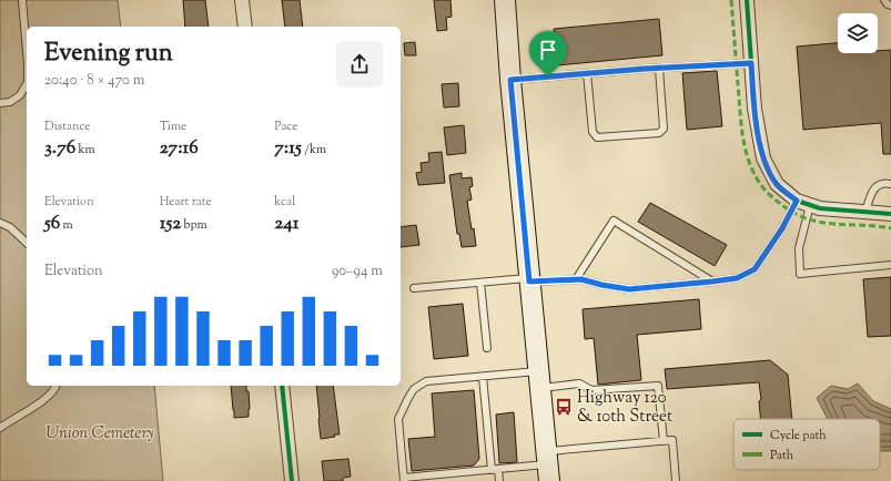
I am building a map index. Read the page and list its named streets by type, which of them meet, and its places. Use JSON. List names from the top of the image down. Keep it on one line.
{"parks":["Union Cemetery"],"places":{"bus stop":["Highway 120 & 10th Street"]},"legend":["Cycle path","Path"],"page":{"heading":["Evening run","20:40 · 8 × 470 m"],"stats":[["Distance","3.76 km"],["Time","27:16"],["Pace","7:15 /km"],["Elevation","56 m"],["Heart rate","152 bpm"],["kcal","241"]],"chart":["Elevation","90–94 m"]}}
